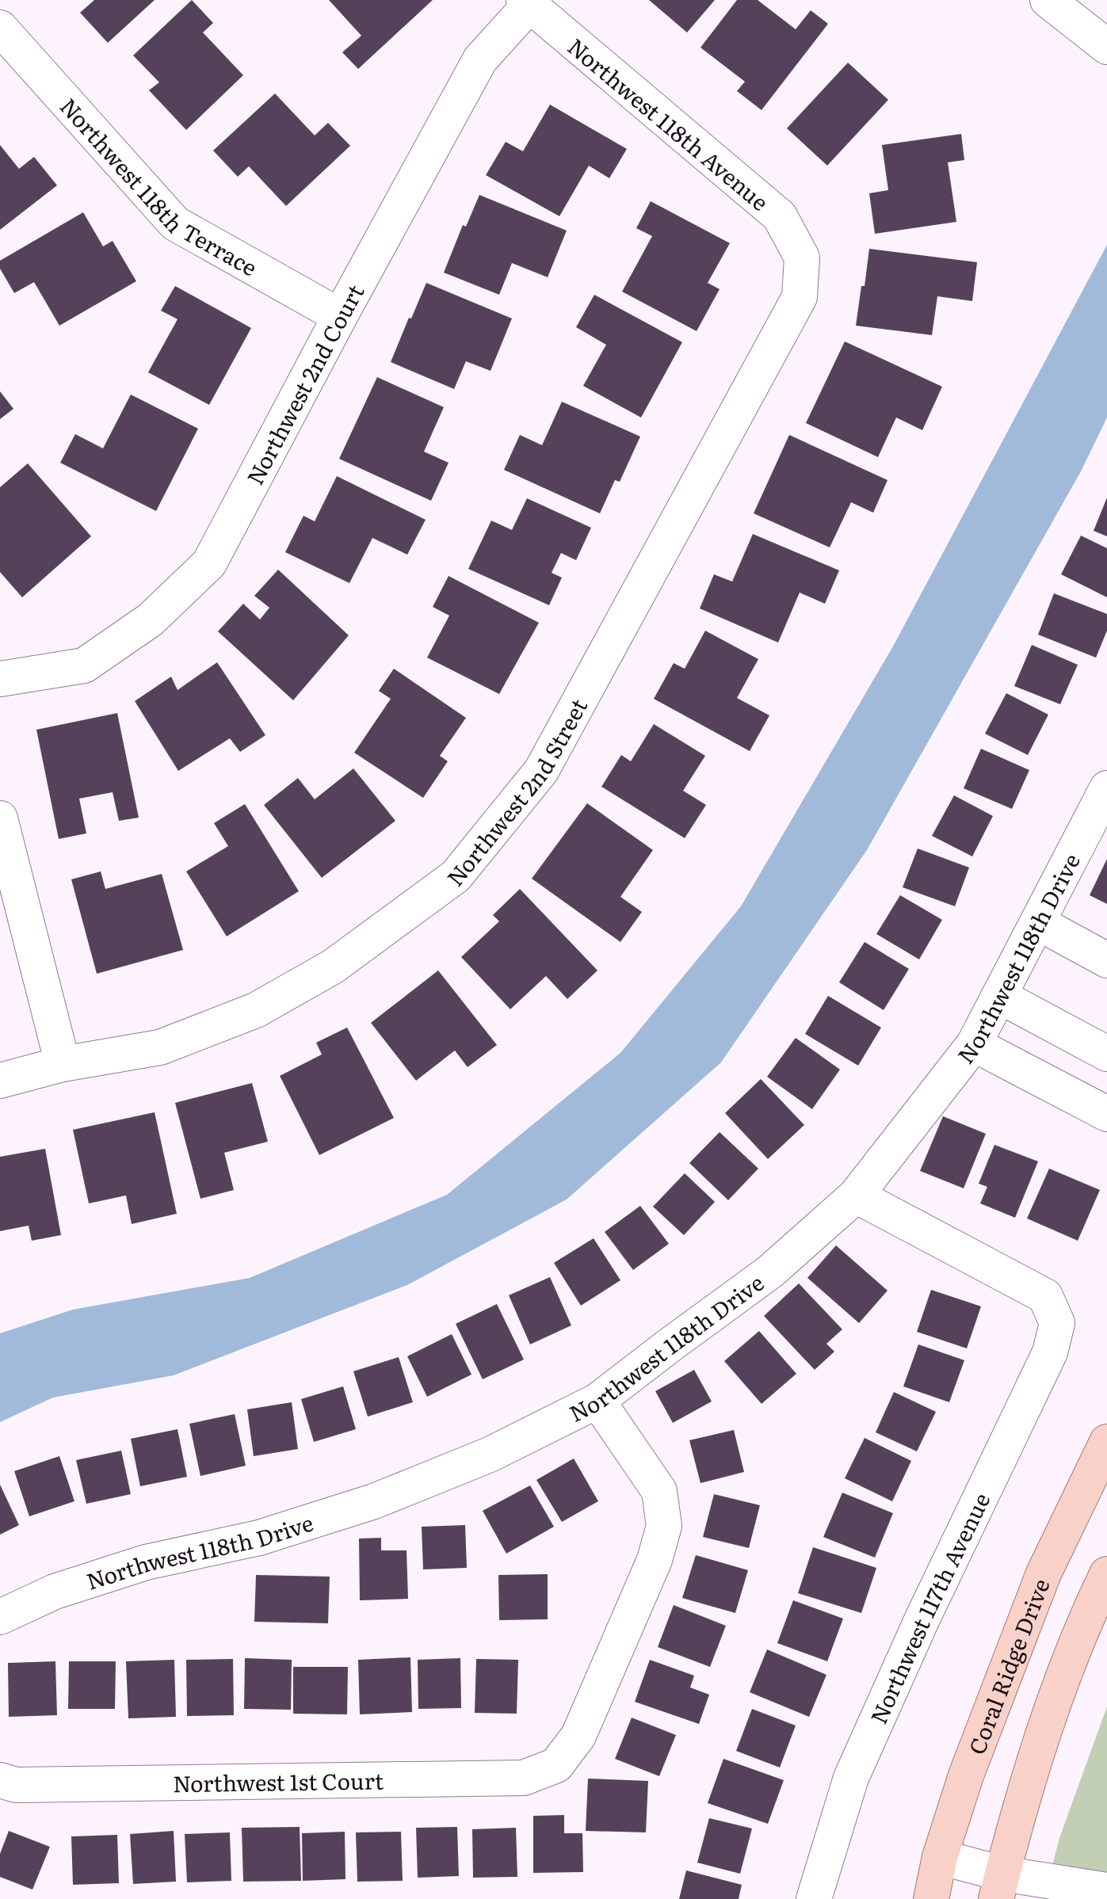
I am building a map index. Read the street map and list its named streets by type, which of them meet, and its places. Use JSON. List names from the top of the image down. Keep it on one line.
{"streets":{"main road":["Coral Ridge Drive"],"street":["Northwest 118th Avenue","Northwest 118th Terrace","Northwest 2nd Court","Northwest 2nd Street","Northwest 118th Drive","Northwest 117th Avenue","Northwest 1st Court"]},"crossings":[["Northwest 118th Avenue","Northwest 2nd Court"],["Northwest 118th Avenue","Northwest 2nd Street"],["Northwest 118th Terrace","Northwest 2nd Court"],["Northwest 118th Drive","Northwest 117th Avenue"],["Northwest 118th Drive","Northwest 1st Court"]]}
